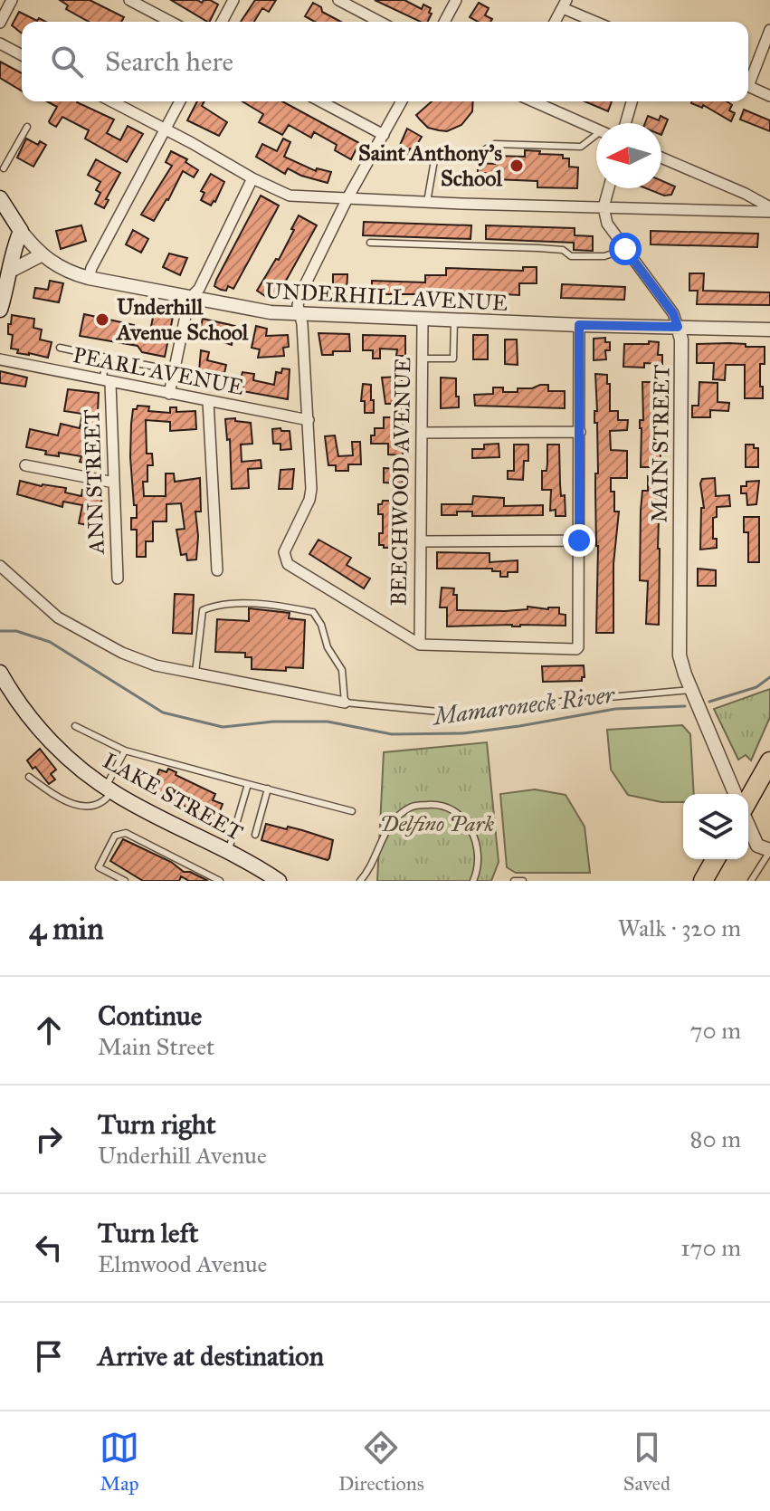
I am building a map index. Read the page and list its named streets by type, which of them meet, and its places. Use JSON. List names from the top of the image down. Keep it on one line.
{"streets":{"main road":["LAKE STREET"],"street":["UNDERHILL AVENUE","PEARL AVENUE","MAIN STREET","ANN STREET","BEECHWOOD AVENUE"]},"crossings":[["UNDERHILL AVENUE","MAIN STREET"],["UNDERHILL AVENUE","BEECHWOOD AVENUE"],["PEARL AVENUE","ANN STREET"]],"water":["Mamaroneck River"],"parks":["Delfino Park"],"places":["Saint Anthony's School","Underhill Avenue School"],"north":"left","page":{"search":"Search here","heading":["4 min","Walk · 320 m"],"list":[["Continue","Main Street","70 m"],["Turn right","Underhill Avenue","80 m"],["Turn left","Elmwood Avenue","170 m"],"Arrive at destination"],"nav":["Map","Directions","Saved"]}}
